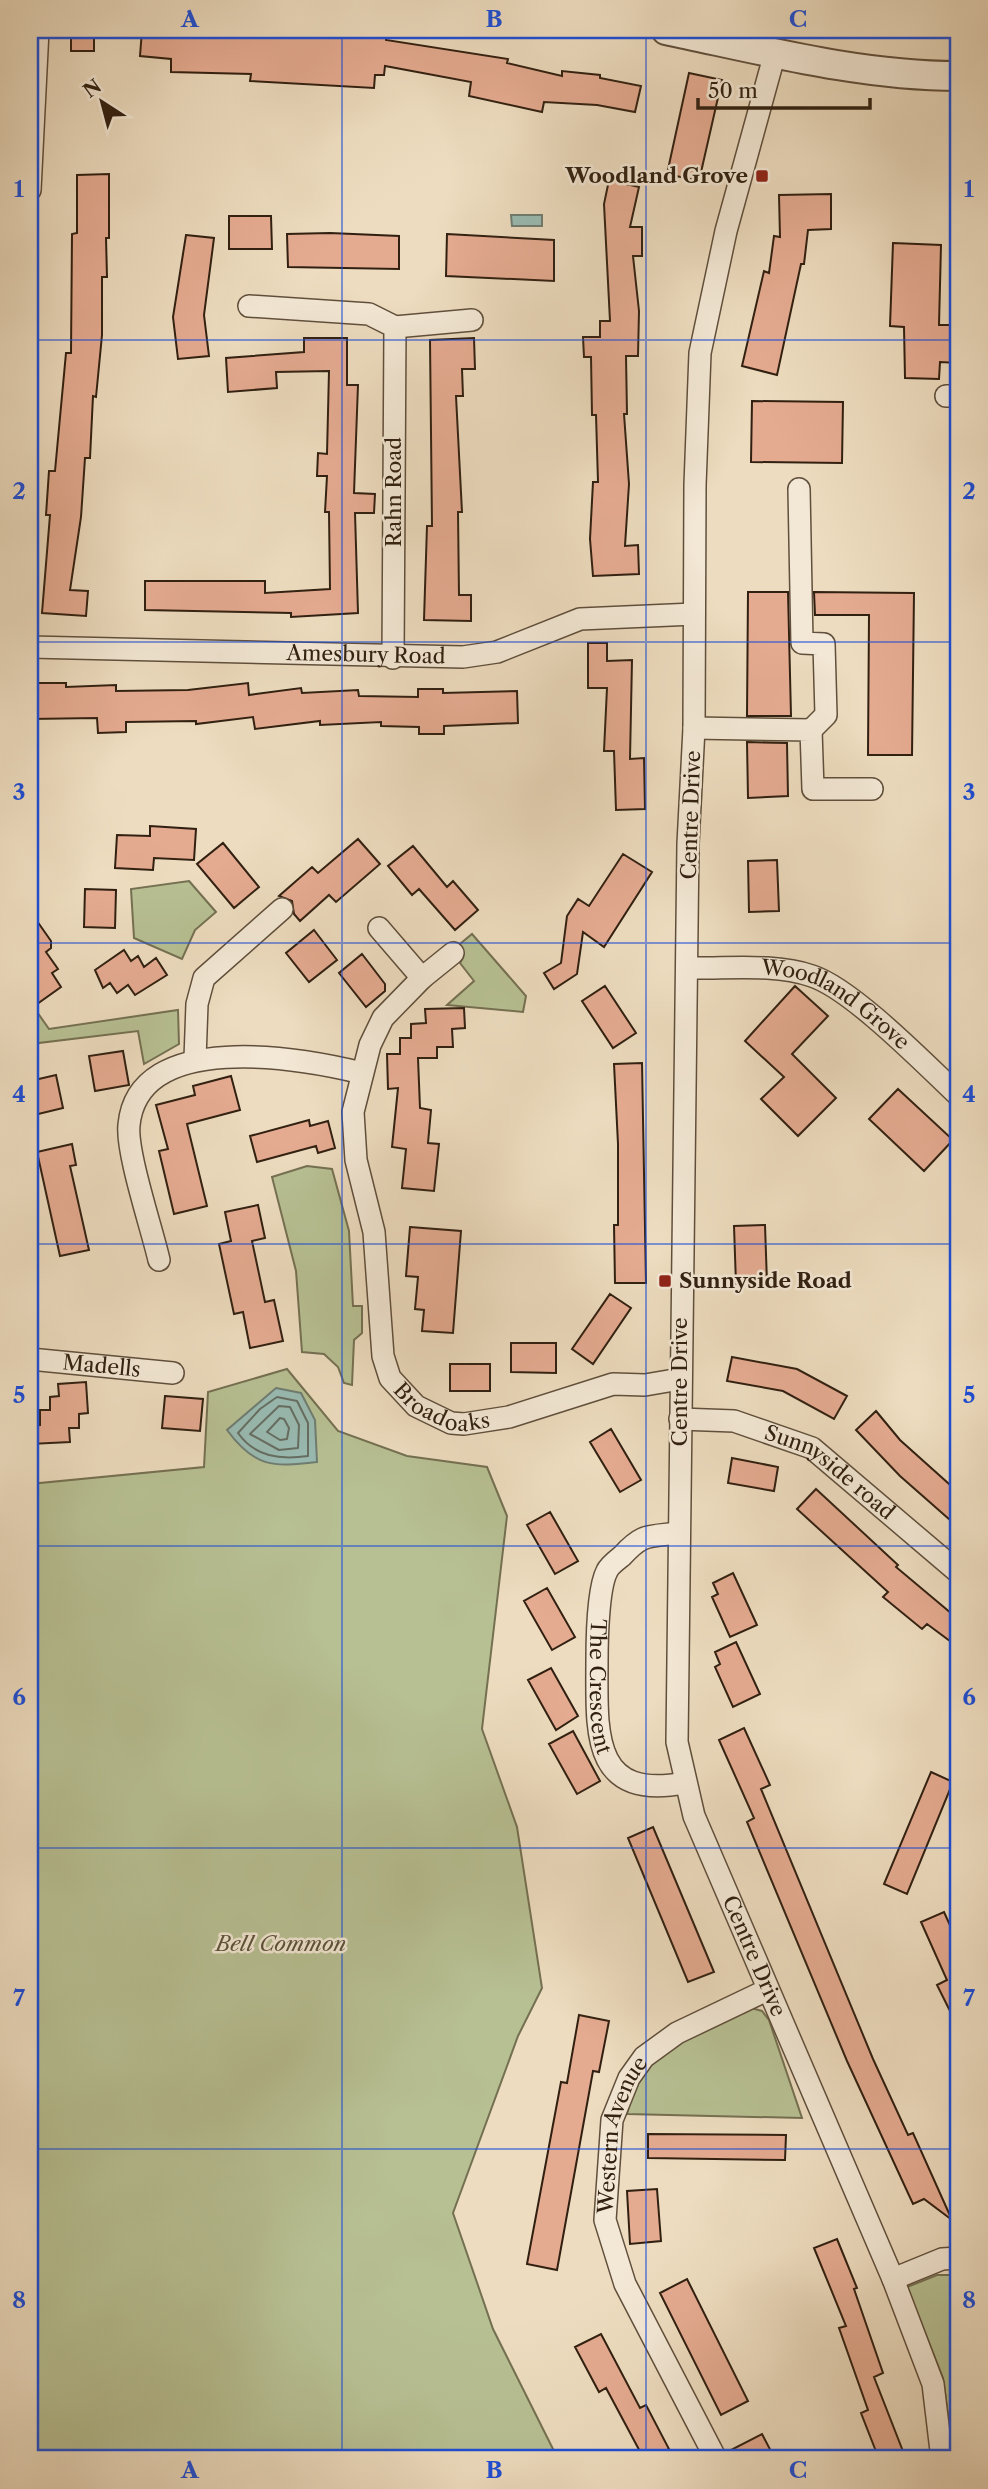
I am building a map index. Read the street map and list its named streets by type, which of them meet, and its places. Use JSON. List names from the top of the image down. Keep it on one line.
{"streets":{"street":["Rahn Road","Amesbury Road","Centre Drive","Woodland Grove","Madells","Broadoaks","Sunnyside road","The Crescent","Western Avenue"]},"crossings":[["Rahn Road","Amesbury Road"],["Amesbury Road","Centre Drive"],["Centre Drive","Woodland Grove"],["Centre Drive","Broadoaks"],["Centre Drive","Sunnyside road"],["Centre Drive","The Crescent"],["Centre Drive","Western Avenue"]],"parks":["Bell Common"],"places":{"transit":["Woodland Grove","Sunnyside Road"]},"scale_bar":"50 m","north":"top left","grid":{"columns":["A","B","C"],"rows":["1","2","3","4","5","6","7","8"]}}
